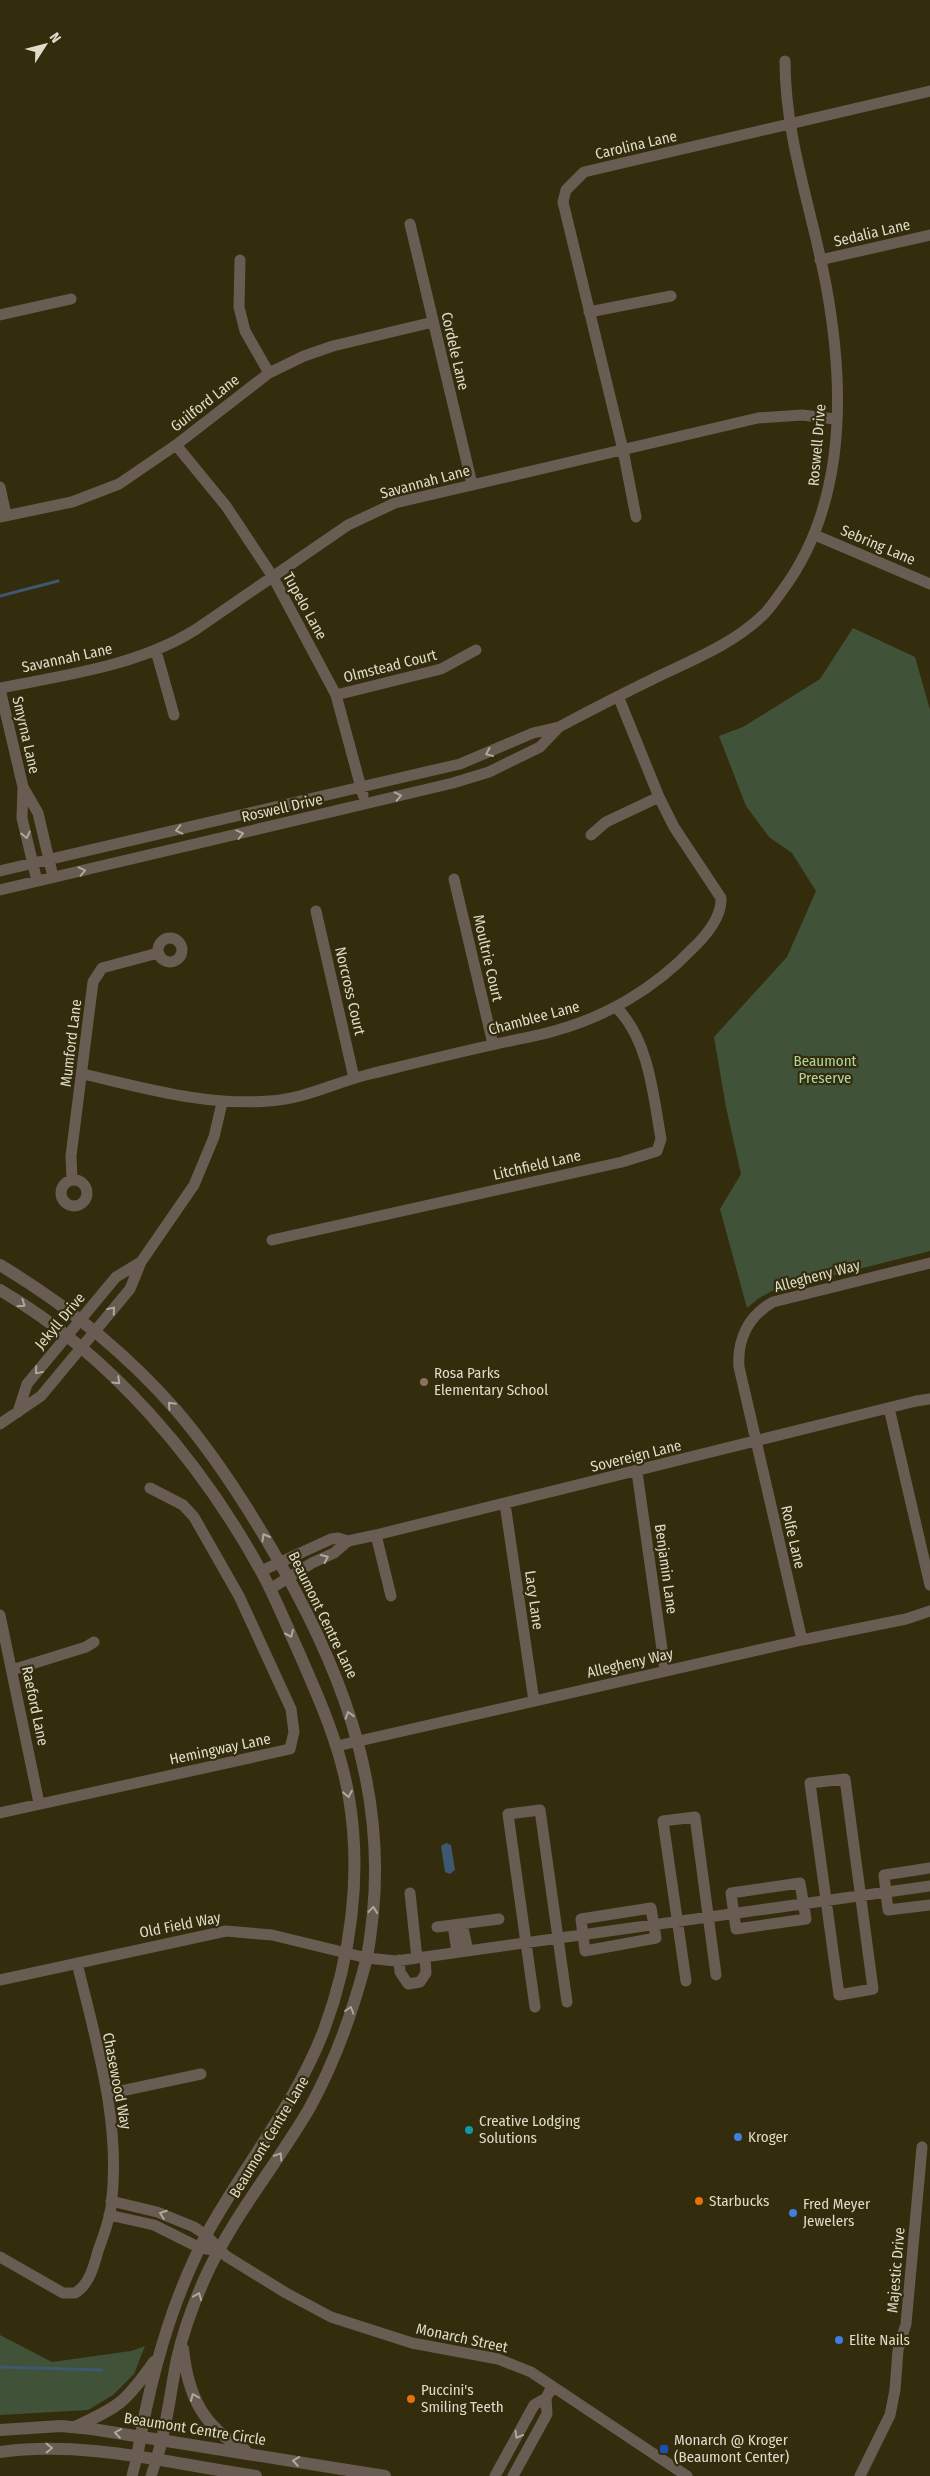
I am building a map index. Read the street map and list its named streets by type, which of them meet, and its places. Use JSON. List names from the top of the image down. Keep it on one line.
{"streets":{"street":["Carolina Lane","Sedalia Lane","Cordele Lane","Guilford Lane","Roswell Drive","Savannah Lane","Sebring Lane","Tupelo Lane","Olmstead Court","Smyrna Lane","Moultrie Court","Norcross Court","Chamblee Lane","Mumford Lane","Litchfield Lane","Allegheny Way","Jekyll Drive","Sovereign Lane","Rolfe Lane","Benjamin Lane","Lacy Lane","Beaumont Centre Lane","Raeford Lane","Hemingway Lane","Old Field Way","Chasewood Way","Majestic Drive","Monarch Street","Beaumont Centre Circle"]},"crossings":[["Carolina Lane","Roswell Drive"],["Carolina Lane","Savannah Lane"],["Sedalia Lane","Roswell Drive"],["Cordele Lane","Guilford Lane"],["Cordele Lane","Savannah Lane"],["Guilford Lane","Tupelo Lane"],["Roswell Drive","Savannah Lane"],["Roswell Drive","Sebring Lane"],["Roswell Drive","Tupelo Lane"],["Roswell Drive","Smyrna Lane"],["Roswell Drive","Chamblee Lane"],["Savannah Lane","Tupelo Lane"],["Savannah Lane","Smyrna Lane"],["Tupelo Lane","Olmstead Court"],["Moultrie Court","Chamblee Lane"],["Norcross Court","Chamblee Lane"],["Chamblee Lane","Mumford Lane"],["Chamblee Lane","Litchfield Lane"],["Chamblee Lane","Jekyll Drive"],["Allegheny Way","Sovereign Lane"],["Allegheny Way","Rolfe Lane"],["Allegheny Way","Benjamin Lane"],["Allegheny Way","Lacy Lane"],["Allegheny Way","Beaumont Centre Lane"],["Jekyll Drive","Beaumont Centre Lane"],["Sovereign Lane","Rolfe Lane"],["Sovereign Lane","Benjamin Lane"],["Sovereign Lane","Lacy Lane"],["Sovereign Lane","Beaumont Centre Lane"],["Beaumont Centre Lane","Old Field Way"],["Beaumont Centre Lane","Monarch Street"],["Beaumont Centre Lane","Beaumont Centre Circle"],["Raeford Lane","Hemingway Lane"],["Old Field Way","Chasewood Way"]],"parks":["Beaumont Preserve"],"places":{"other":["Rosa Parks Elementary School","Creative Lodging Solutions","Kroger","Starbucks","Fred Meyer Jewelers","Elite Nails","Puccini's Smiling Teeth"],"transit":["Monarch @ Kroger (Beaumont Center)"]},"north":"top right"}
